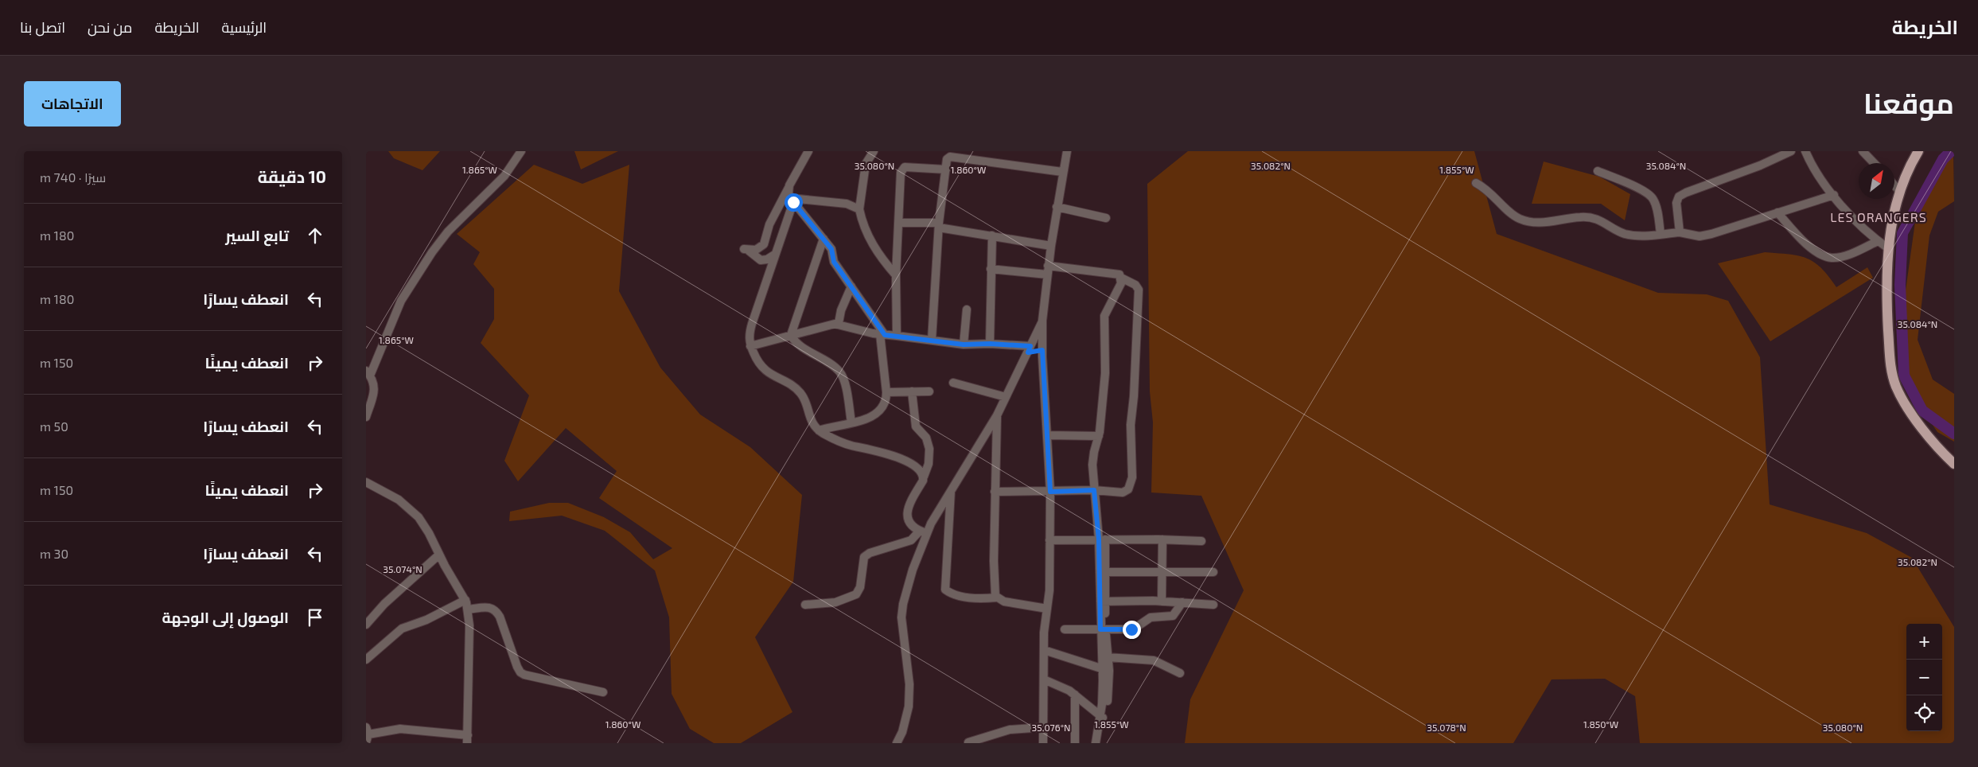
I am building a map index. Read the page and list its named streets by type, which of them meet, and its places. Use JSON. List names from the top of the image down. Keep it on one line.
{"districts":["LES ORANGERS"],"north":"top right","page":{"header":"الخريطة","nav":["الرئيسية","الخريطة","من نحن","اتصل بنا"],"title":"موقعنا","buttons":"الاتجاهات","heading":["10 دقيقة","سيرًا · 740 m"],"list":[["تابع السير","180 m"],["انعطف يسارًا","180 m"],["انعطف يمينًا","150 m"],["انعطف يسارًا","50 m"],["انعطف يمينًا","150 m"],["انعطف يسارًا","30 m"],"الوصول إلى الوجهة"],"map_buttons":["+","−"]},"coordinates":["35.080°N","35.082°N","35.084°N","1.865°W","1.860°W","1.855°W","35.074°N","1.850°W","35.076°N","35.078°N"]}
